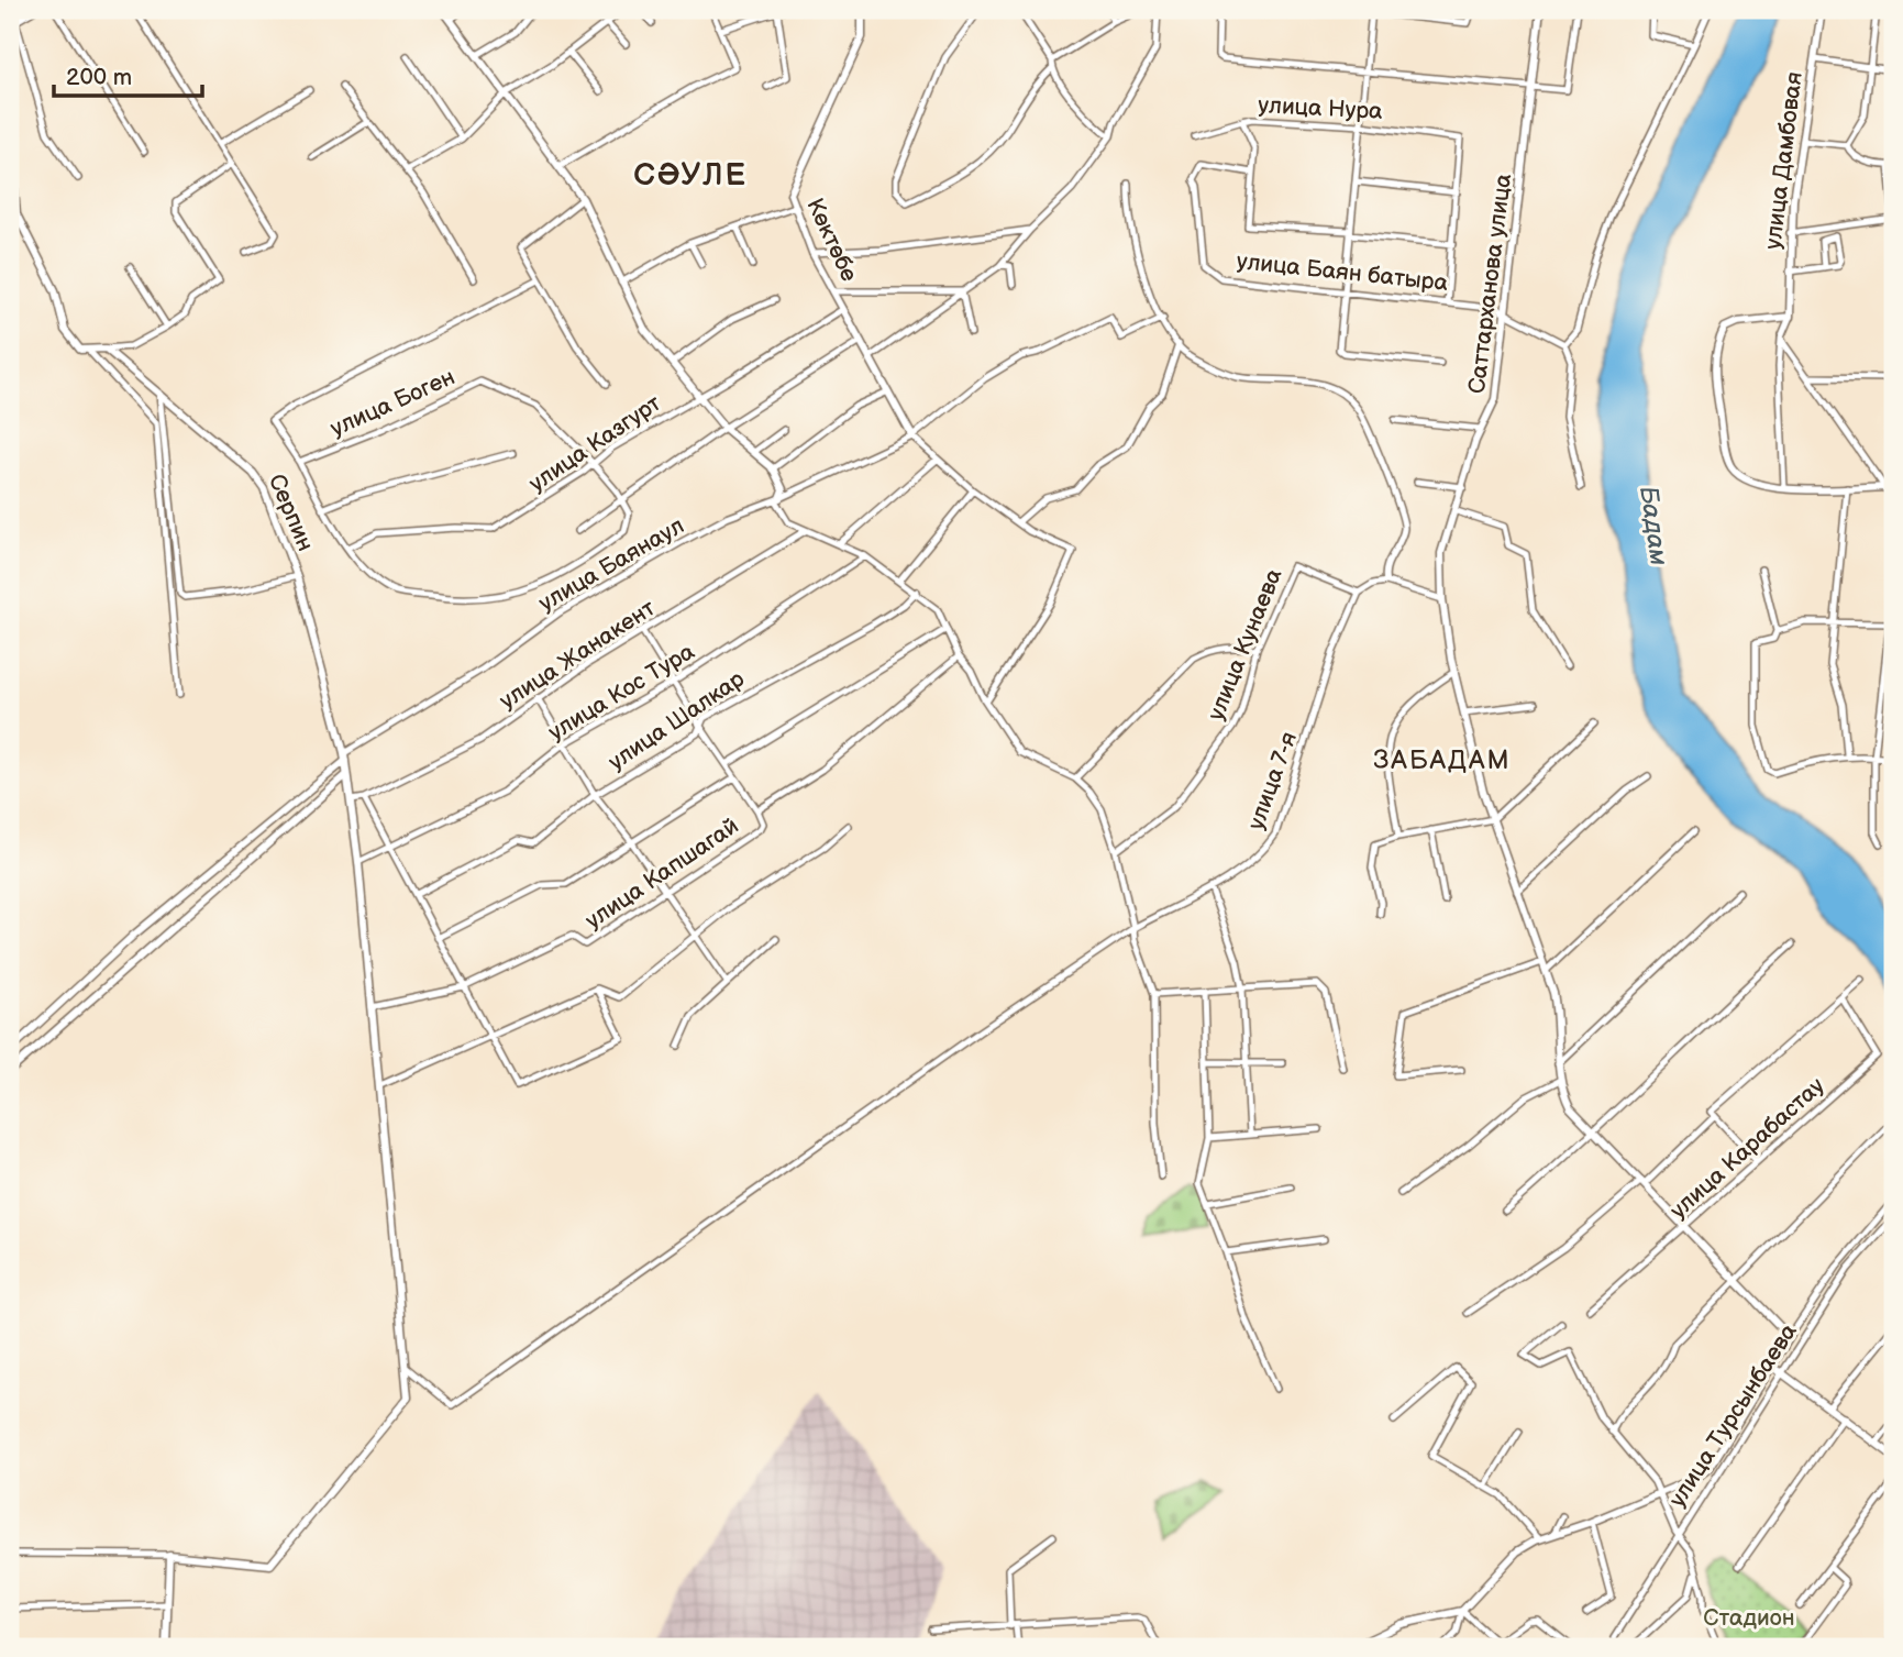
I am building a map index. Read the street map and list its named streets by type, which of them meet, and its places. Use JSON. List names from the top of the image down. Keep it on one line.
{"streets":{"street":["улица Нура","улица Дамбовая","Көктөбе","улица Баян батыра","Саттарханова улица","улица Боген","улица Казгурт","Серпин","улица Баянаул","улица Кунаева","улица Жанакент","улица Кос Тура","улица Шалкар","улица 7-я","улица Капшагай","улица Карабастау","улица Турсынбаева"]},"crossings":[["улица Нура","улица Баян батыра"],["Көктөбе","улица Казгурт"],["Көктөбе","улица Баянаул"],["улица Баян батыра","Саттарханова улица"],["Саттарханова улица","улица Карабастау"],["Саттарханова улица","улица Турсынбаева"],["улица Боген","улица Казгурт"],["Серпин","улица Баянаул"],["Серпин","улица Жанакент"],["Серпин","улица Кос Тура"],["Серпин","улица 7-я"],["Серпин","улица Капшагай"],["улица Кунаева","улица 7-я"]],"districts":["СӘУЛЕ","ЗАБАДАМ"],"water":["Бадам"],"parks":["Стадион"],"scale_bar":"200 m"}
